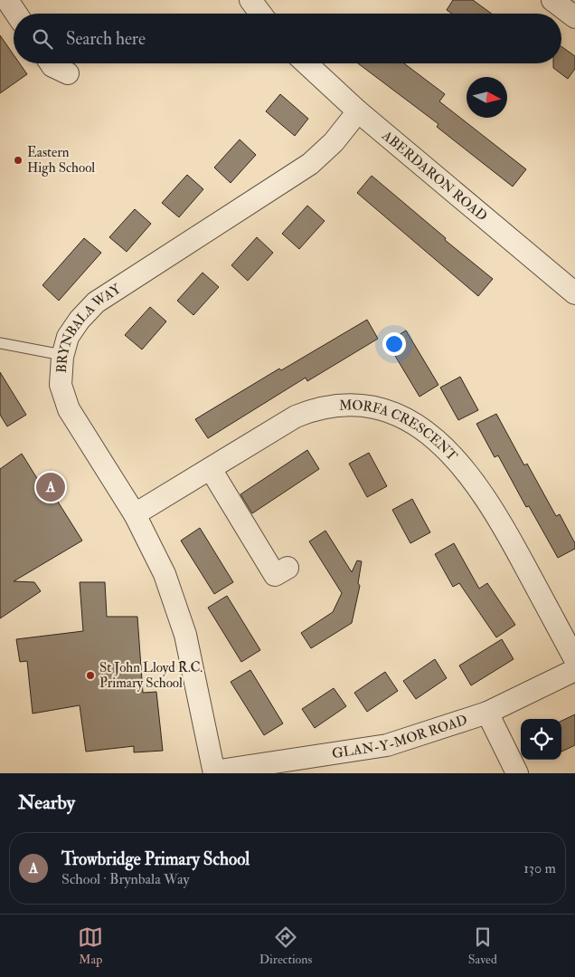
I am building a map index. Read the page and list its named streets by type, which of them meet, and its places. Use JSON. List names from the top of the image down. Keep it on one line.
{"streets":{"street":["ABERDARON ROAD","BRYNBALA WAY","MORFA CRESCENT","GLAN-Y-MOR ROAD"]},"crossings":[["ABERDARON ROAD","BRYNBALA WAY"],["BRYNBALA WAY","MORFA CRESCENT"],["BRYNBALA WAY","GLAN-Y-MOR ROAD"]],"places":["Eastern High School","St John Lloyd R.C. Primary School"],"north":"right","page":{"search":"Search here","pins":"A","heading":"Nearby","list":[{"mark":"A","name":"Trowbridge Primary School","note":"School · Brynbala Way","value":"130 m"}],"nav":["Map","Directions","Saved"]}}
